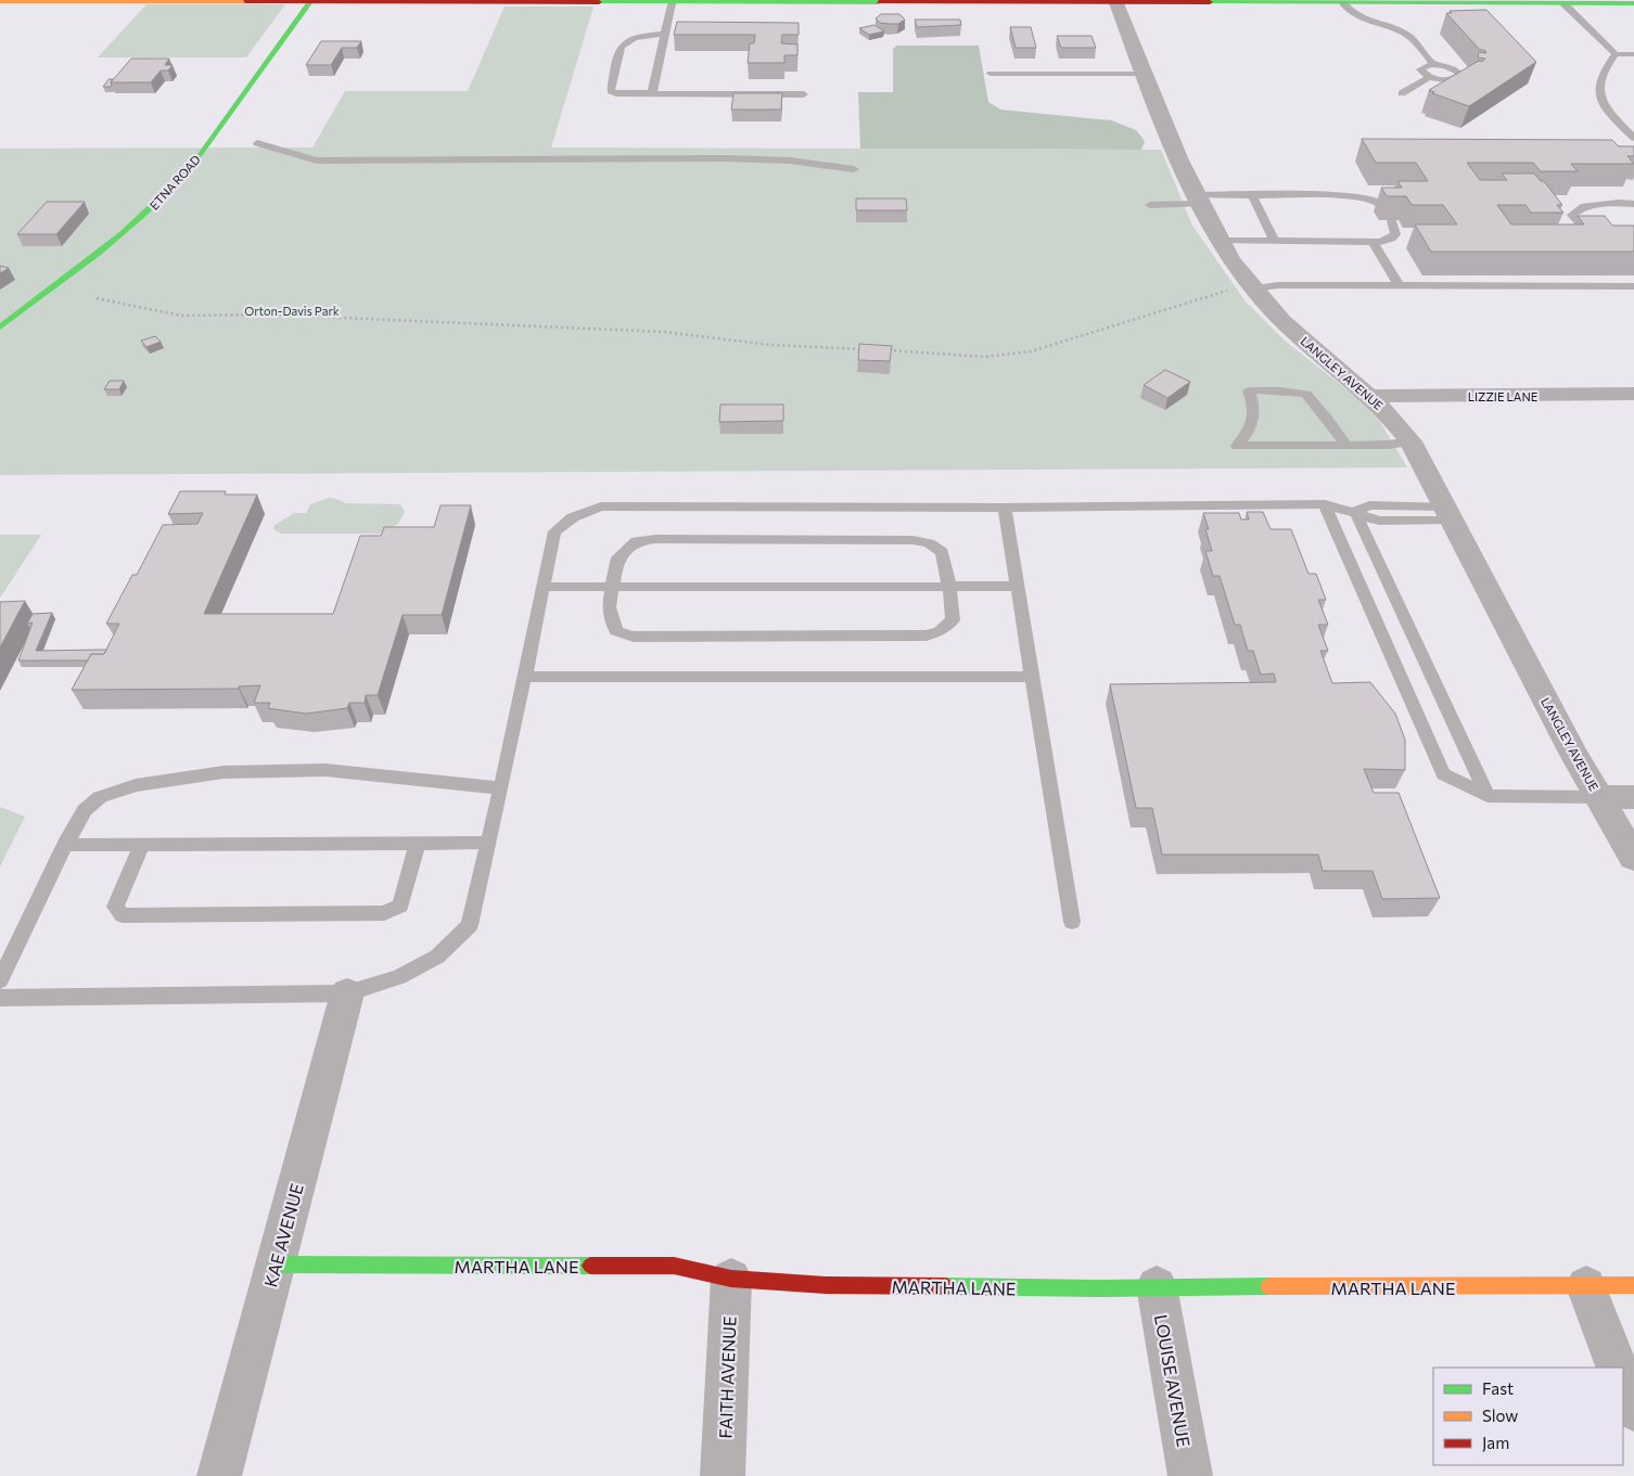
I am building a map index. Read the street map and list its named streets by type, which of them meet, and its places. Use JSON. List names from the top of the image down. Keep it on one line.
{"streets":{"street":["ETNA ROAD","LANGLEY AVENUE","LIZZIE LANE","KAE AVENUE","MARTHA LANE","FAITH AVENUE","LOUISE AVENUE"]},"crossings":[["LANGLEY AVENUE","LIZZIE LANE"],["KAE AVENUE","MARTHA LANE"],["MARTHA LANE","FAITH AVENUE"],["MARTHA LANE","LOUISE AVENUE"]],"parks":["Orton-Davis Park"],"legend":["Fast","Slow","Jam"]}
